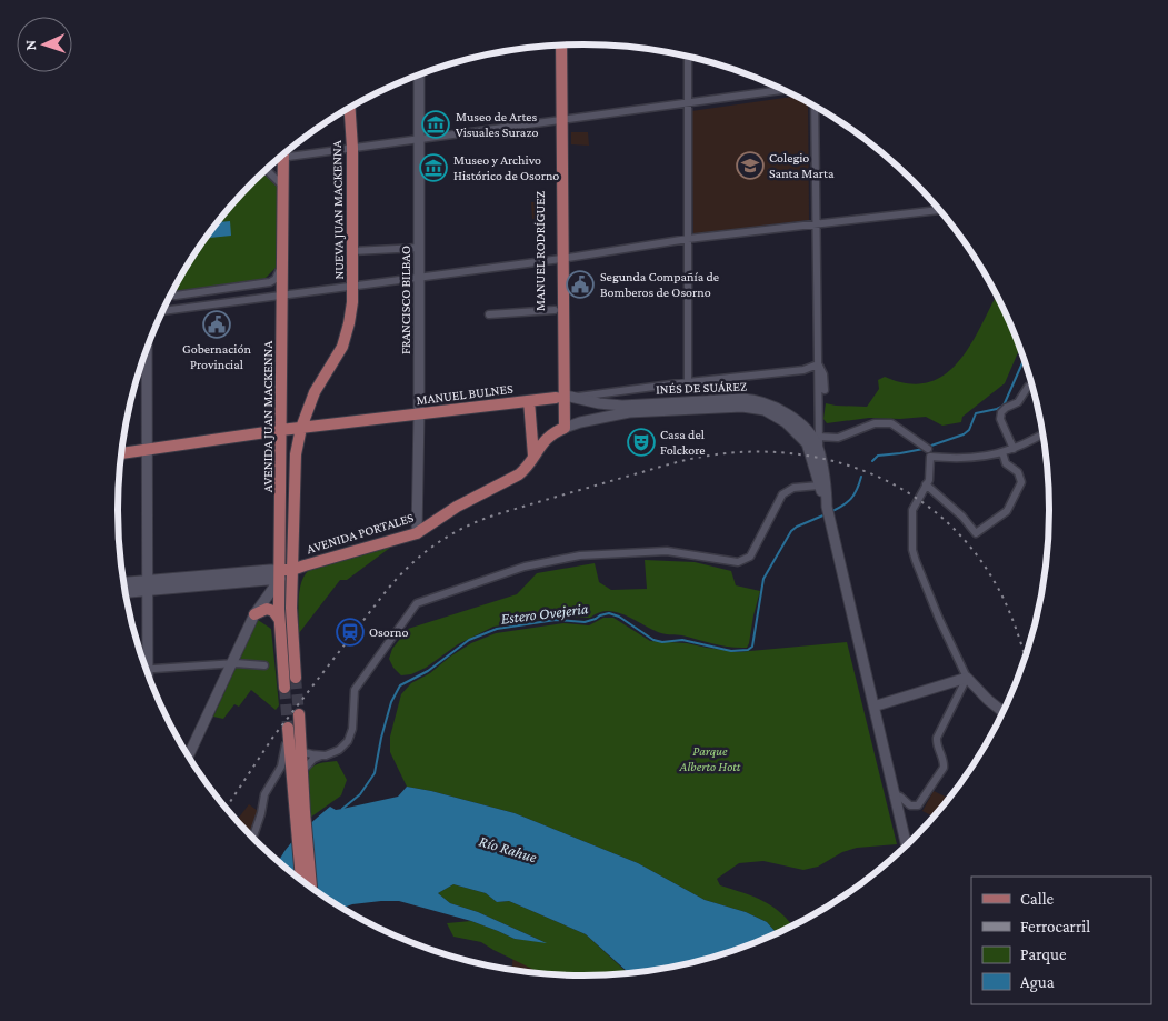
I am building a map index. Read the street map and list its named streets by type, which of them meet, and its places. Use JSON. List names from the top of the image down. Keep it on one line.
{"streets":{"main road":["NUEVA JUAN MACKENNA","MANUEL RODRÍGUEZ","FRANCISCO BILBAO","INÉS DE SUÁREZ","MANUEL BULNES","AVENIDA JUAN MACKENNA","AVENIDA PORTALES"]},"crossings":[["NUEVA JUAN MACKENNA","AVENIDA JUAN MACKENNA"],["MANUEL RODRÍGUEZ","INÉS DE SUÁREZ"],["MANUEL RODRÍGUEZ","MANUEL BULNES"],["MANUEL RODRÍGUEZ","AVENIDA PORTALES"],["FRANCISCO BILBAO","MANUEL BULNES"],["FRANCISCO BILBAO","AVENIDA PORTALES"],["INÉS DE SUÁREZ","MANUEL BULNES"],["INÉS DE SUÁREZ","AVENIDA PORTALES"],["MANUEL BULNES","AVENIDA JUAN MACKENNA"],["AVENIDA JUAN MACKENNA","AVENIDA PORTALES"]],"water":["Estero Ovejeria","Río Rahue"],"parks":["Parque Alberto Hott"],"places":{"museum":["Museo de Artes Visuales Surazo","Museo y Archivo Histórico de Osorno"],"school or university":["Colegio Santa Marta"],"public building":["Segunda Compañía de Bomberos de Osorno","Gobernación Provincial"],"theatre":["Casa del Folckore"],"station":["Osorno"]},"legend":["Calle","Ferrocarril","Parque","Agua"],"north":"left"}
